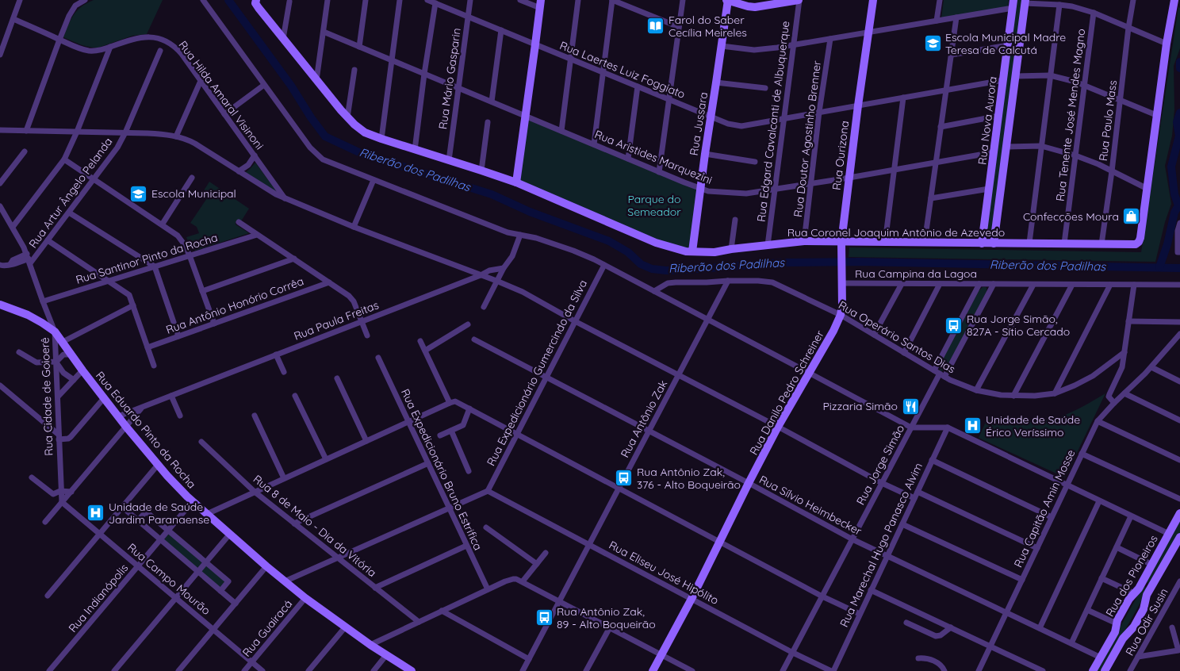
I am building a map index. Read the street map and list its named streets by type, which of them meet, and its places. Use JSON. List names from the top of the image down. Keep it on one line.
{"streets":{"main road":["Rua Nova Aurora","Rua Jussara","Rua Ourizona","Rua Coronel Joaquim Antônio de Azevedo","Rua Danilo Pedro Schreiner","Rua Eduardo Pinto da Rocha","Rua dos Pioneiros"],"street":["Rua Laertes Luiz Foggiato","Rua Mário Gasparin","Rua Hilda Amaral Visinoni","Rua Tenente José Mendes Magno","Rua Paulo Mass","Rua Edgard Cavalcanti de Albuquerque","Rua Doutor Agostinho Brenner","Rua Aristides Marquezini","Rua Artur Ângelo Pelanda","Rua Santinor Pinto da Rocha","Rua Campina da Lagoa","Rua Antônio Honório Corrêa","Rua Paula Freitas","Rua Operário Santos Dias","Rua Expedicionário Gumercindo da Silva","Rua Cidade de Goioerê","Rua Antônio Zak","Rua Jorge Simão","Rua Expedicionário Bruno Estrifica","Rua Sílvio Heimbecker","Rua Capitão Amin Mosse","Rua 8 de Maio - Dia da Vitória","Rua Marechal Hugo Panasco Alvim","Rua Eliseu José Hipólito","Rua Campo Mourão","Rua Indianópolis","Rua Odir Susin","Rua Guairacá"]},"crossings":[["Rua Laertes Luiz Foggiato","Rua Mário Gasparin"],["Rua Laertes Luiz Foggiato","Rua Nova Aurora"],["Rua Laertes Luiz Foggiato","Rua Edgard Cavalcanti de Albuquerque"],["Rua Laertes Luiz Foggiato","Rua Jussara"],["Rua Laertes Luiz Foggiato","Rua Doutor Agostinho Brenner"],["Rua Laertes Luiz Foggiato","Rua Ourizona"],["Rua Mário Gasparin","Rua Aristides Marquezini"],["Rua Mário Gasparin","Rua Coronel Joaquim Antônio de Azevedo"],["Rua Tenente José Mendes Magno","Rua Coronel Joaquim Antônio de Azevedo"],["Rua Nova Aurora","Rua Aristides Marquezini"],["Rua Nova Aurora","Rua Coronel Joaquim Antônio de Azevedo"],["Rua Paulo Mass","Rua Coronel Joaquim Antônio de Azevedo"],["Rua Edgard Cavalcanti de Albuquerque","Rua Aristides Marquezini"],["Rua Edgard Cavalcanti de Albuquerque","Rua Coronel Joaquim Antônio de Azevedo"],["Rua Jussara","Rua Aristides Marquezini"],["Rua Jussara","Rua Coronel Joaquim Antônio de Azevedo"],["Rua Doutor Agostinho Brenner","Rua Aristides Marquezini"],["Rua Doutor Agostinho Brenner","Rua Coronel Joaquim Antônio de Azevedo"],["Rua Ourizona","Rua Aristides Marquezini"],["Rua Ourizona","Rua Coronel Joaquim Antônio de Azevedo"],["Rua Ourizona","Rua Campina da Lagoa"],["Rua Ourizona","Rua Operário Santos Dias"],["Rua Ourizona","Rua Danilo Pedro Schreiner"],["Rua Artur Ângelo Pelanda","Rua Cidade de Goioerê"],["Rua Santinor Pinto da Rocha","Rua Cidade de Goioerê"],["Rua Campina da Lagoa","Rua Jorge Simão"],["Rua Paula Freitas","Rua Cidade de Goioerê"],["Rua Paula Freitas","Rua Eduardo Pinto da Rocha"],["Rua Paula Freitas","Rua Campo Mourão"],["Rua Operário Santos Dias","Rua Danilo Pedro Schreiner"],["Rua Operário Santos Dias","Rua Antônio Zak"],["Rua Operário Santos Dias","Rua Jorge Simão"],["Rua Expedicionário Gumercindo da Silva","Rua Sílvio Heimbecker"],["Rua Expedicionário Gumercindo da Silva","Rua Eliseu José Hipólito"],["Rua Danilo Pedro Schreiner","Rua Sílvio Heimbecker"],["Rua Danilo Pedro Schreiner","Rua Eliseu José Hipólito"],["Rua Cidade de Goioerê","Rua Eduardo Pinto da Rocha"],["Rua Cidade de Goioerê","Rua Campo Mourão"],["Rua Antônio Zak","Rua Sílvio Heimbecker"],["Rua Antônio Zak","Rua Eliseu José Hipólito"],["Rua Eduardo Pinto da Rocha","Rua Indianópolis"],["Rua Eduardo Pinto da Rocha","Rua Guairacá"],["Rua Jorge Simão","Rua Sílvio Heimbecker"],["Rua Jorge Simão","Rua Eliseu José Hipólito"],["Rua Sílvio Heimbecker","Rua Capitão Amin Mosse"],["Rua Sílvio Heimbecker","Rua Marechal Hugo Panasco Alvim"],["Rua Sílvio Heimbecker","Rua dos Pioneiros"],["Rua Marechal Hugo Panasco Alvim","Rua Eliseu José Hipólito"],["Rua Campo Mourão","Rua Indianópolis"],["Rua Campo Mourão","Rua Guairacá"]],"water":["Riberão dos Padilhas"],"parks":["Parque do Semeador"],"places":{"library":["Farol do Saber Cecília Meireles"],"school or university":["Escola Municipal Madre Teresa de Calcutá","Escola Municipal"],"shop":["Confecções Moura"],"bus stop":["Rua Jorge Simão, 827A - Sítio Cercado","Rua Antônio Zak, 376 - Alto Boqueirão","Rua Antônio Zak, 89 - Alto Boqueirão"],"restaurant":["Pizzaria Simão"],"hospital":["Unidade de Saúde Érico Veríssimo","Unidade de Saúde Jardim Paranaense"]}}
